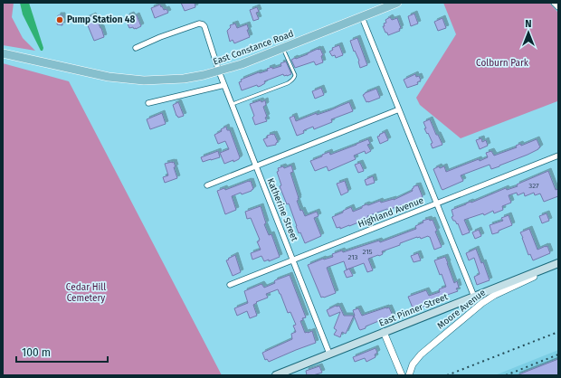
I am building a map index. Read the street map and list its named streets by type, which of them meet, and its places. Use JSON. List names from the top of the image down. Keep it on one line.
{"streets":{"main road":["East Constance Road","East Pinner Street"],"street":["Katherine Street","Highland Avenue","Moore Avenue"]},"crossings":[["East Constance Road","Katherine Street"],["Katherine Street","Highland Avenue"],["Katherine Street","East Pinner Street"],["Moore Avenue","East Pinner Street"]],"parks":["Colburn Park","Cedar Hill Cemetery"],"places":["Pump Station 48"],"house_numbers":["327","215","213"],"scale_bar":"100 m","north":"top"}
